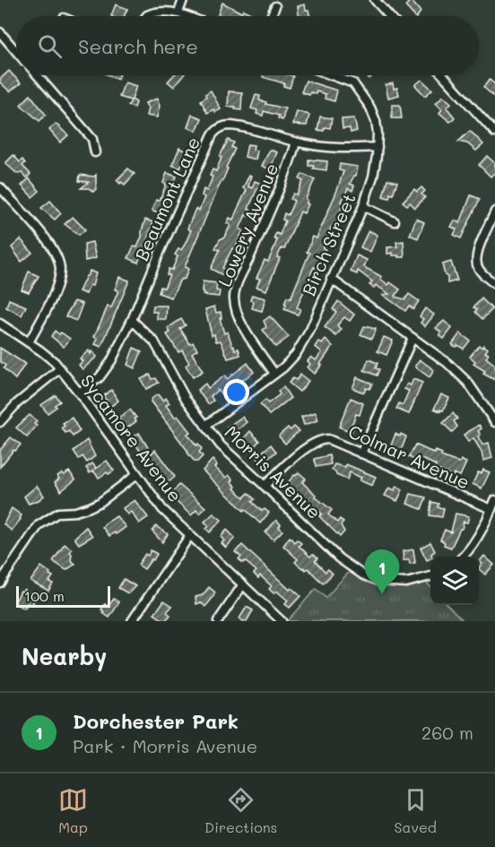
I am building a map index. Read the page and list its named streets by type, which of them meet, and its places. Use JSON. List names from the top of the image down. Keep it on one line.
{"streets":{"street":["Beaumont Lane","Lowery Avenue","Birch Street","Sycamore Avenue","Colmar Avenue","Morris Avenue"]},"crossings":[["Beaumont Lane","Lowery Avenue"],["Beaumont Lane","Birch Street"],["Beaumont Lane","Sycamore Avenue"],["Beaumont Lane","Morris Avenue"],["Lowery Avenue","Birch Street"],["Birch Street","Morris Avenue"],["Colmar Avenue","Morris Avenue"]],"scale_bar":"100 m","page":{"search":"Search here","pins":"1","scale":"100 m","heading":"Nearby","list":[{"mark":"1","name":"Dorchester Park","note":"Park · Morris Avenue","value":"260 m"}],"nav":["Map","Directions","Saved"]}}
